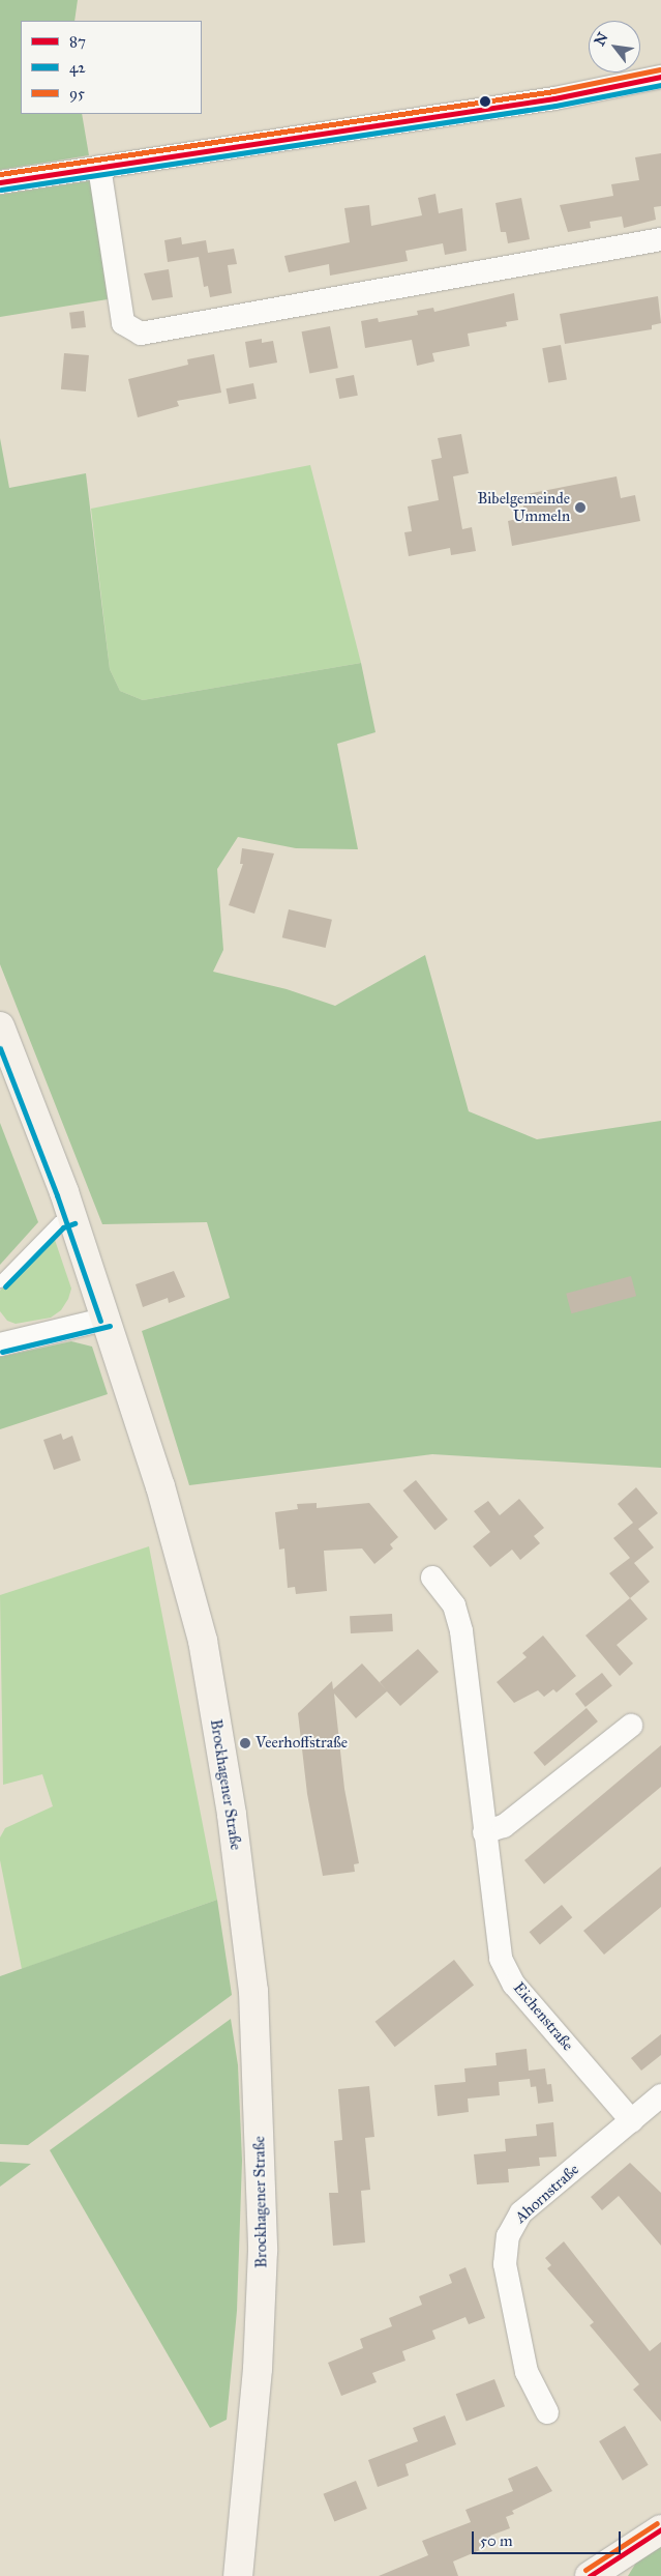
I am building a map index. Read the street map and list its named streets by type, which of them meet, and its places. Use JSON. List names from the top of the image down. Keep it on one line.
{"streets":{"main road":["Brockhagener Straße"],"street":["Eichenstraße","Ahornstraße"]},"crossings":[["Eichenstraße","Ahornstraße"]],"places":["Bibelgemeinde Ummeln","Veerhoffstraße"],"lines":["transit line 95","transit line 87","transit line 42"],"legend":["87","42","95"],"scale_bar":"50 m","north":"top left"}
